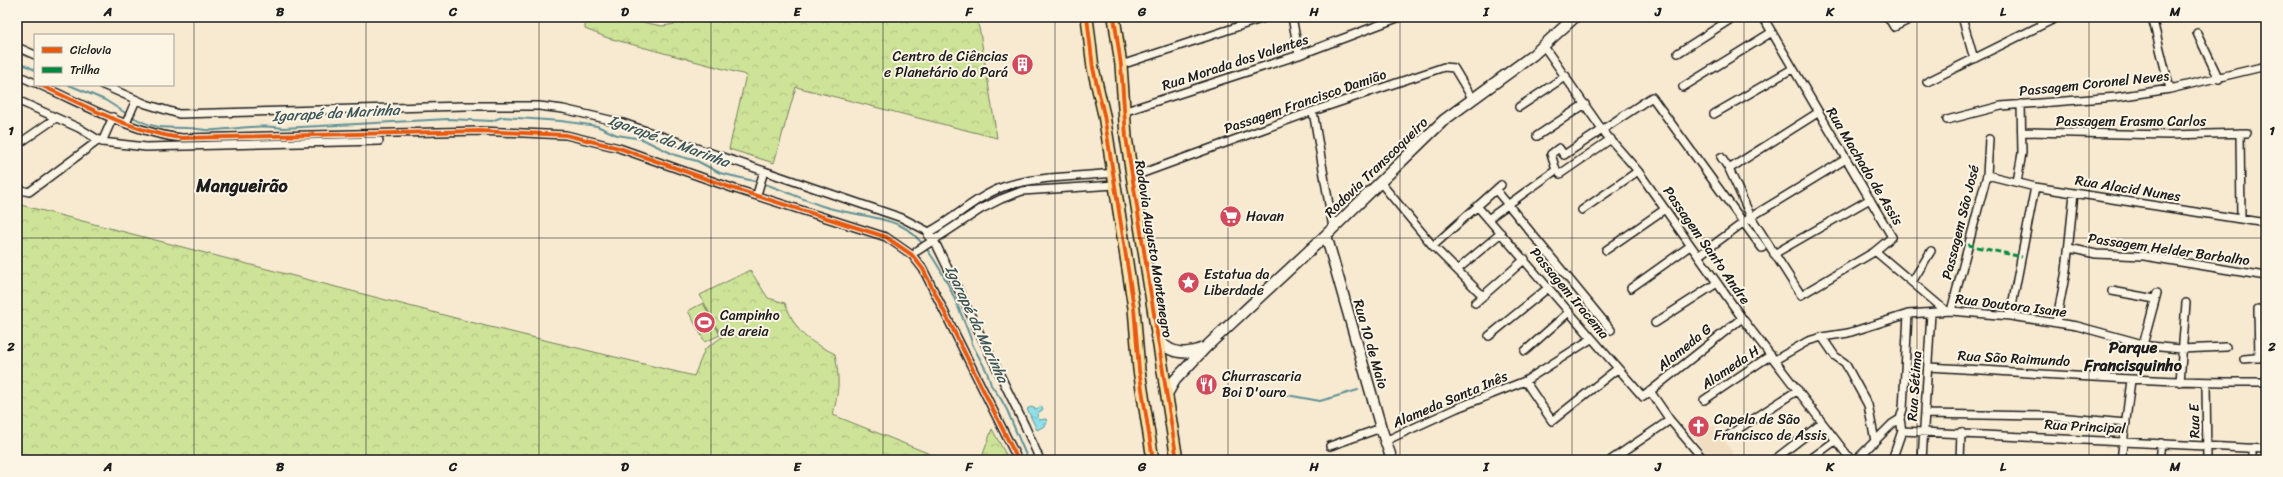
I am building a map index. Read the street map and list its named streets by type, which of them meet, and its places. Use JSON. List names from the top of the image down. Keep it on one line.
{"streets":{"main road":["Rodovia Transcoqueiro","Rodovia Augusto Montenegro","Rua 10 de Maio"],"street":["Rua Morada dos Valentes","Passagem Coronel Neves","Passagem Francisco Damião","Passagem Erasmo Carlos","Rua Machado de Assis","Rua Alacid Nunes","Passagem São José","Passagem Santo Andre","Passagem Helder Barbalho","Passagem Iracema","Rua Doutora Isane","Alameda G","Rua São Raimundo","Alameda H","Rua Sétima","Alameda Santa Inês","Rua E","Rua Principal"]},"crossings":[["Rua Morada dos Valentes","Rodovia Augusto Montenegro"],["Passagem Francisco Damião","Rodovia Transcoqueiro"],["Passagem Francisco Damião","Rodovia Augusto Montenegro"],["Passagem Erasmo Carlos","Rua Alacid Nunes"],["Rodovia Transcoqueiro","Passagem Santo Andre"],["Rodovia Transcoqueiro","Rodovia Augusto Montenegro"],["Rodovia Transcoqueiro","Rua 10 de Maio"],["Rua Alacid Nunes","Passagem São José"],["Passagem São José","Rua Doutora Isane"],["Passagem Santo Andre","Rua Doutora Isane"],["Passagem Santo Andre","Alameda G"],["Passagem Santo Andre","Alameda H"],["Passagem Iracema","Alameda G"],["Passagem Iracema","Alameda Santa Inês"],["Rua Doutora Isane","Alameda H"],["Rua Doutora Isane","Rua Sétima"],["Rua 10 de Maio","Alameda Santa Inês"],["Rua São Raimundo","Rua Sétima"],["Rua São Raimundo","Rua E"],["Rua Sétima","Rua Principal"],["Rua E","Rua Principal"]],"districts":["Mangueirão","Parque Francisquinho"],"water":["Igarapé da Marinha"],"places":{"building":["Centro de Ciências e Planetário do Pará"],"supermarket":["Havan"],"place":["Estatua da Liberdade"],"sports":["Campinho de areia"],"restaurant":["Churrascaria Boi D'ouro"],"church":["Capela de São Francisco de Assis"]},"legend":["Ciclovia","Trilha"],"grid":{"columns":["A","B","C","D","E","F","G","H","I","J","K","L","M"],"rows":["1","2"]}}
